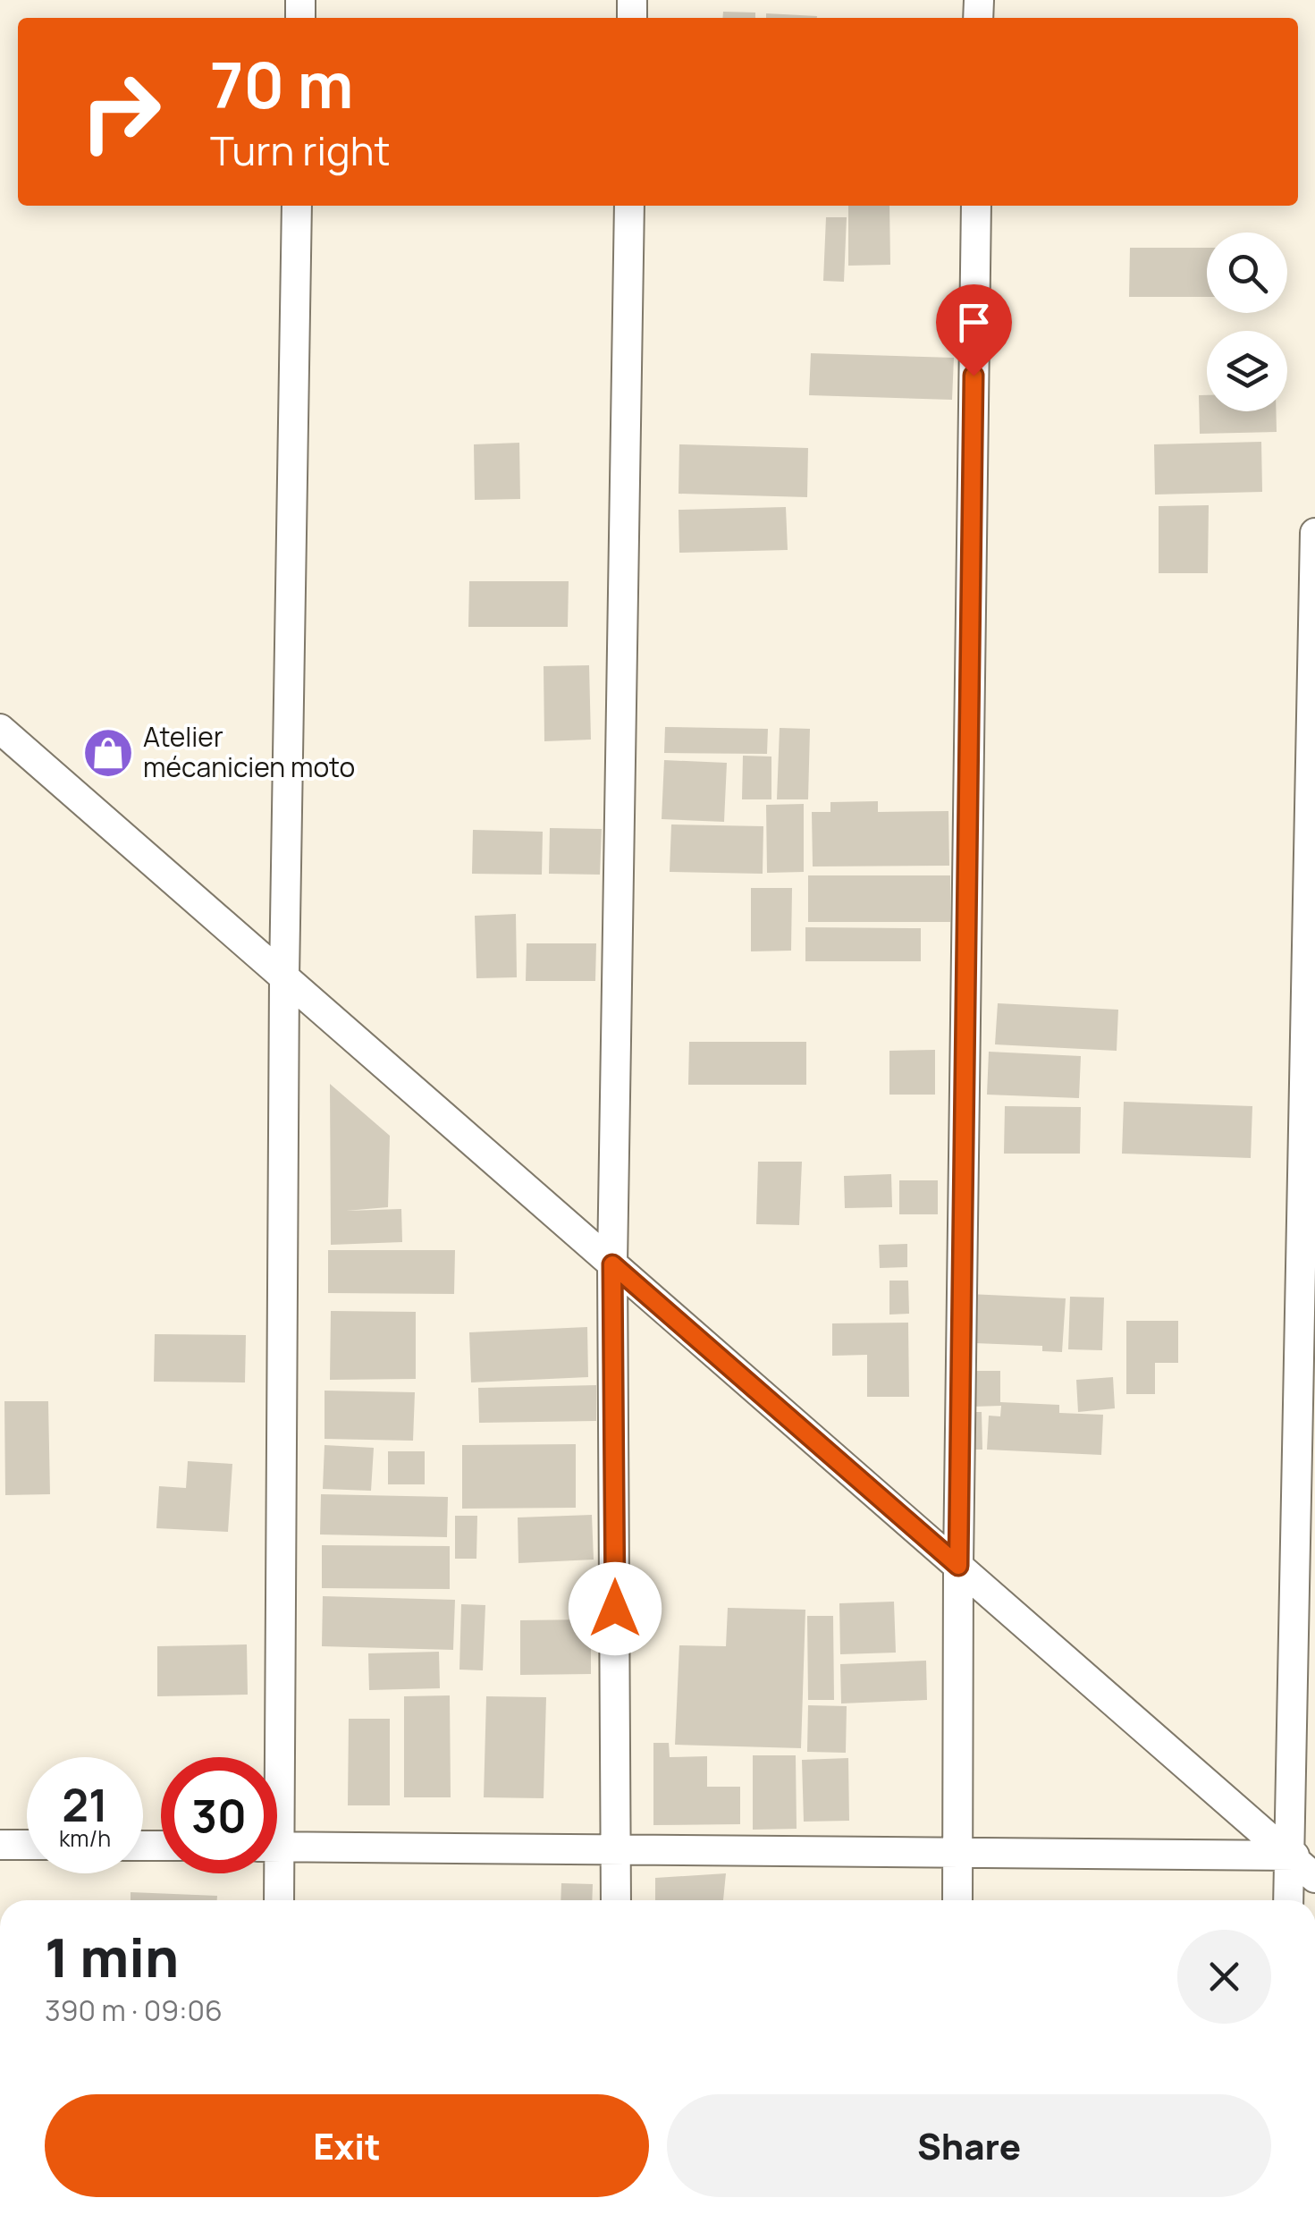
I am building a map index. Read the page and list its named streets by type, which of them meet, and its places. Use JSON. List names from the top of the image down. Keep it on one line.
{"places":{"shop":["Atelier mécanicien moto"]},"page":{"turn":["70 m","Turn right"],"speed":"21 km/h","limit":"30","heading":["1 min","390 m · 09:06"],"buttons":["Exit","Share"]}}
